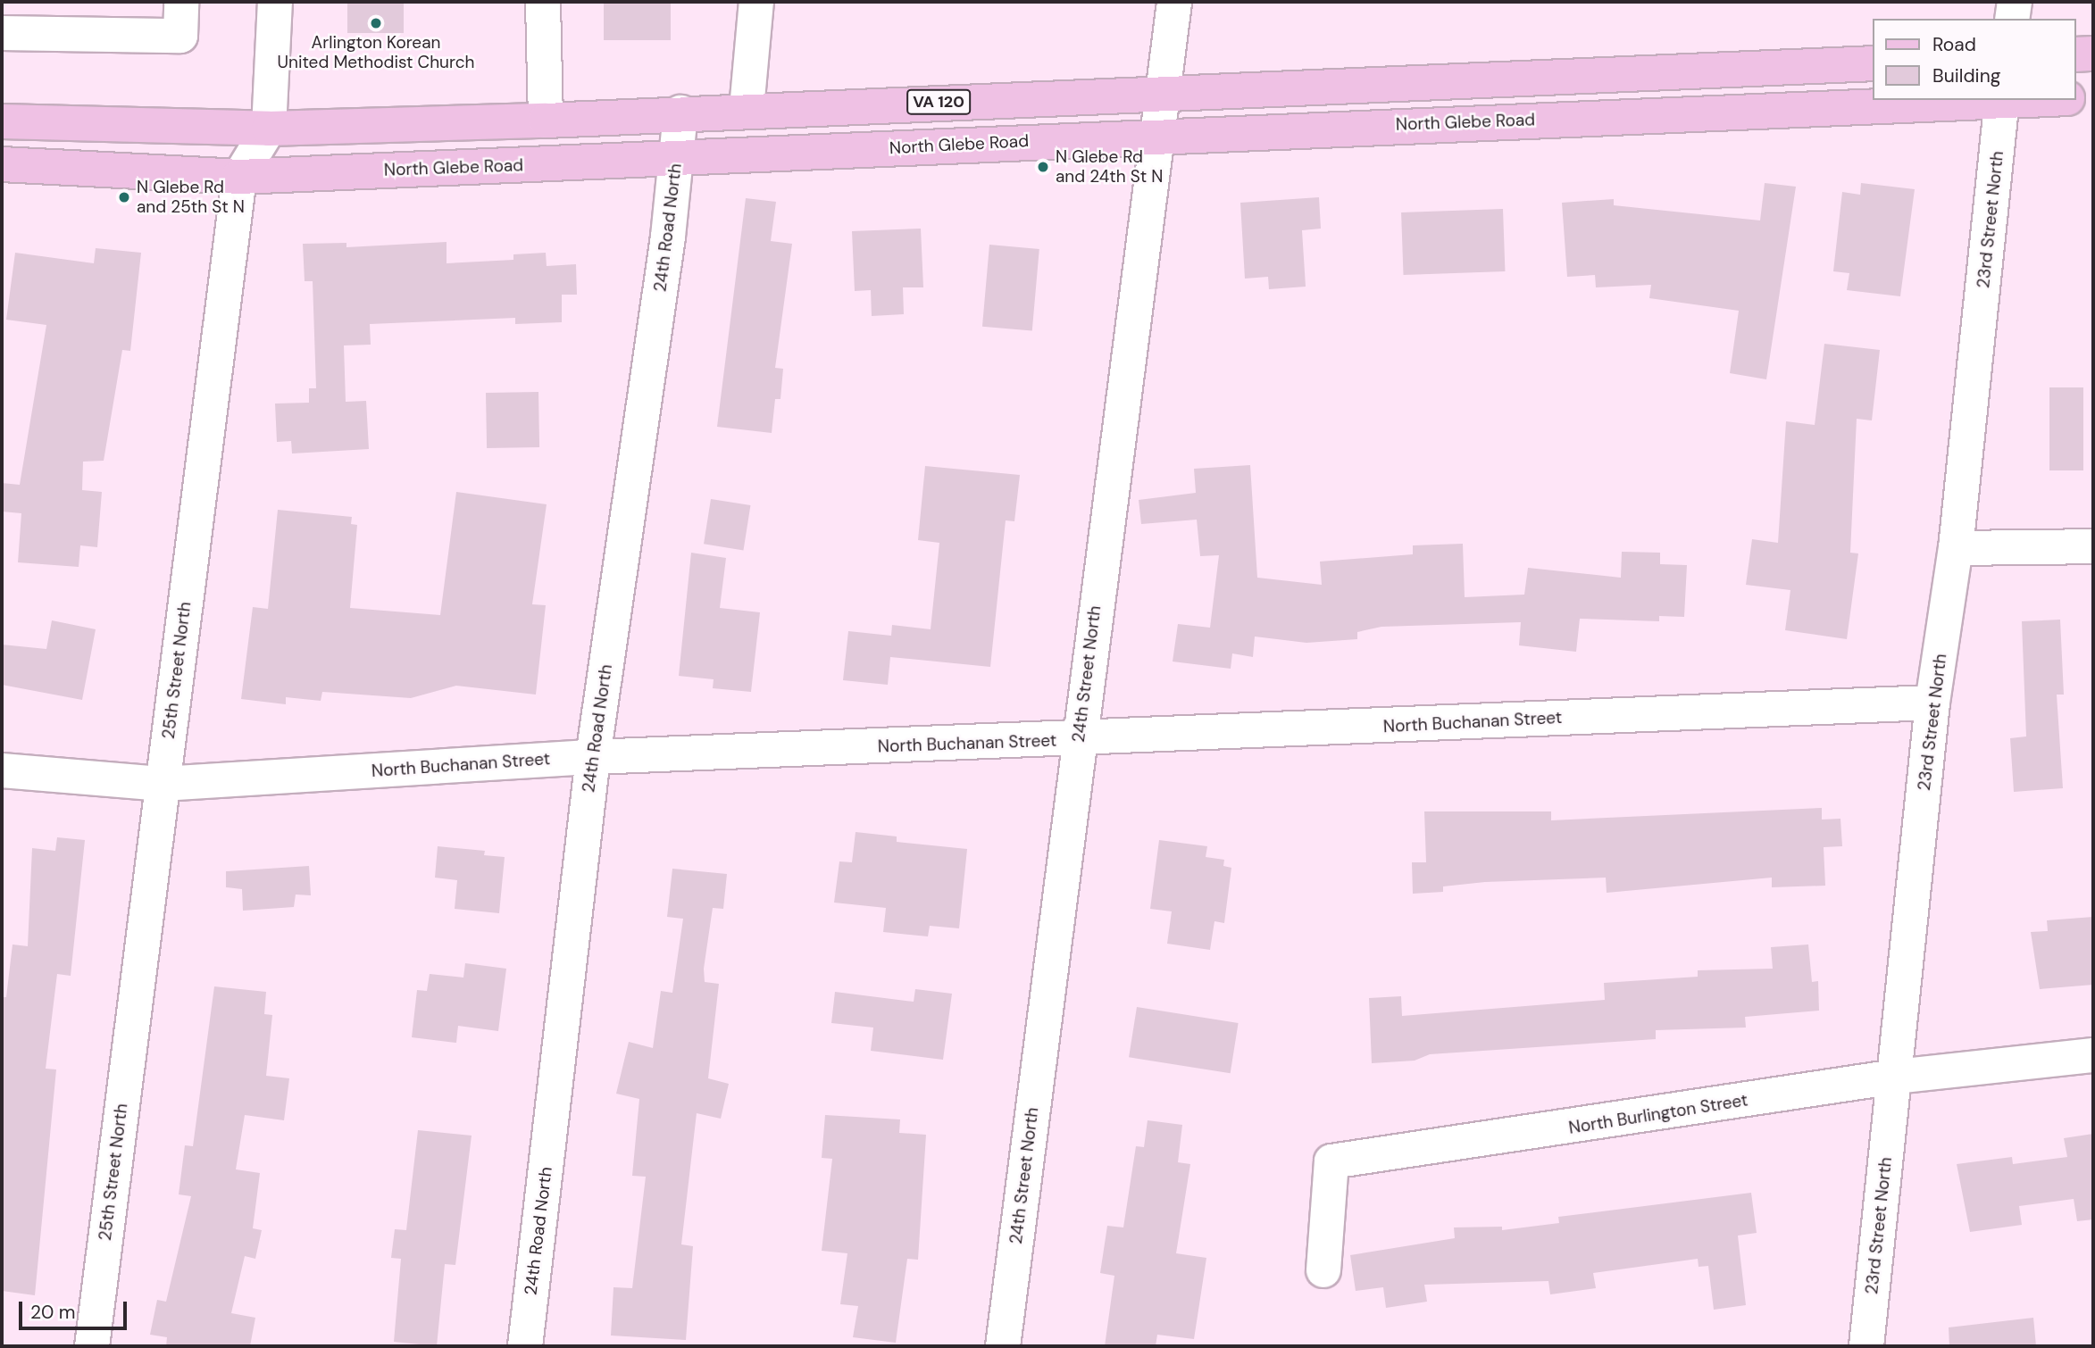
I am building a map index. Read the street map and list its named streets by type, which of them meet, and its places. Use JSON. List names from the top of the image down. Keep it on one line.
{"streets":{"main road":["VA 120","North Glebe Road"],"street":["23rd Street North","24th Road North","25th Street North","24th Street North","North Buchanan Street","North Burlington Street"]},"crossings":[["VA 120","24th Road North"],["VA 120","25th Street North"],["VA 120","24th Street North"],["North Glebe Road","23rd Street North"],["North Glebe Road","24th Road North"],["North Glebe Road","25th Street North"],["North Glebe Road","24th Street North"],["23rd Street North","North Buchanan Street"],["23rd Street North","North Burlington Street"],["24th Road North","North Buchanan Street"],["25th Street North","North Buchanan Street"],["24th Street North","North Buchanan Street"]],"places":["Arlington Korean United Methodist Church","N Glebe Rd and 24th St N","N Glebe Rd and 25th St N"],"legend":["Road","Building"],"scale_bar":"20 m"}
